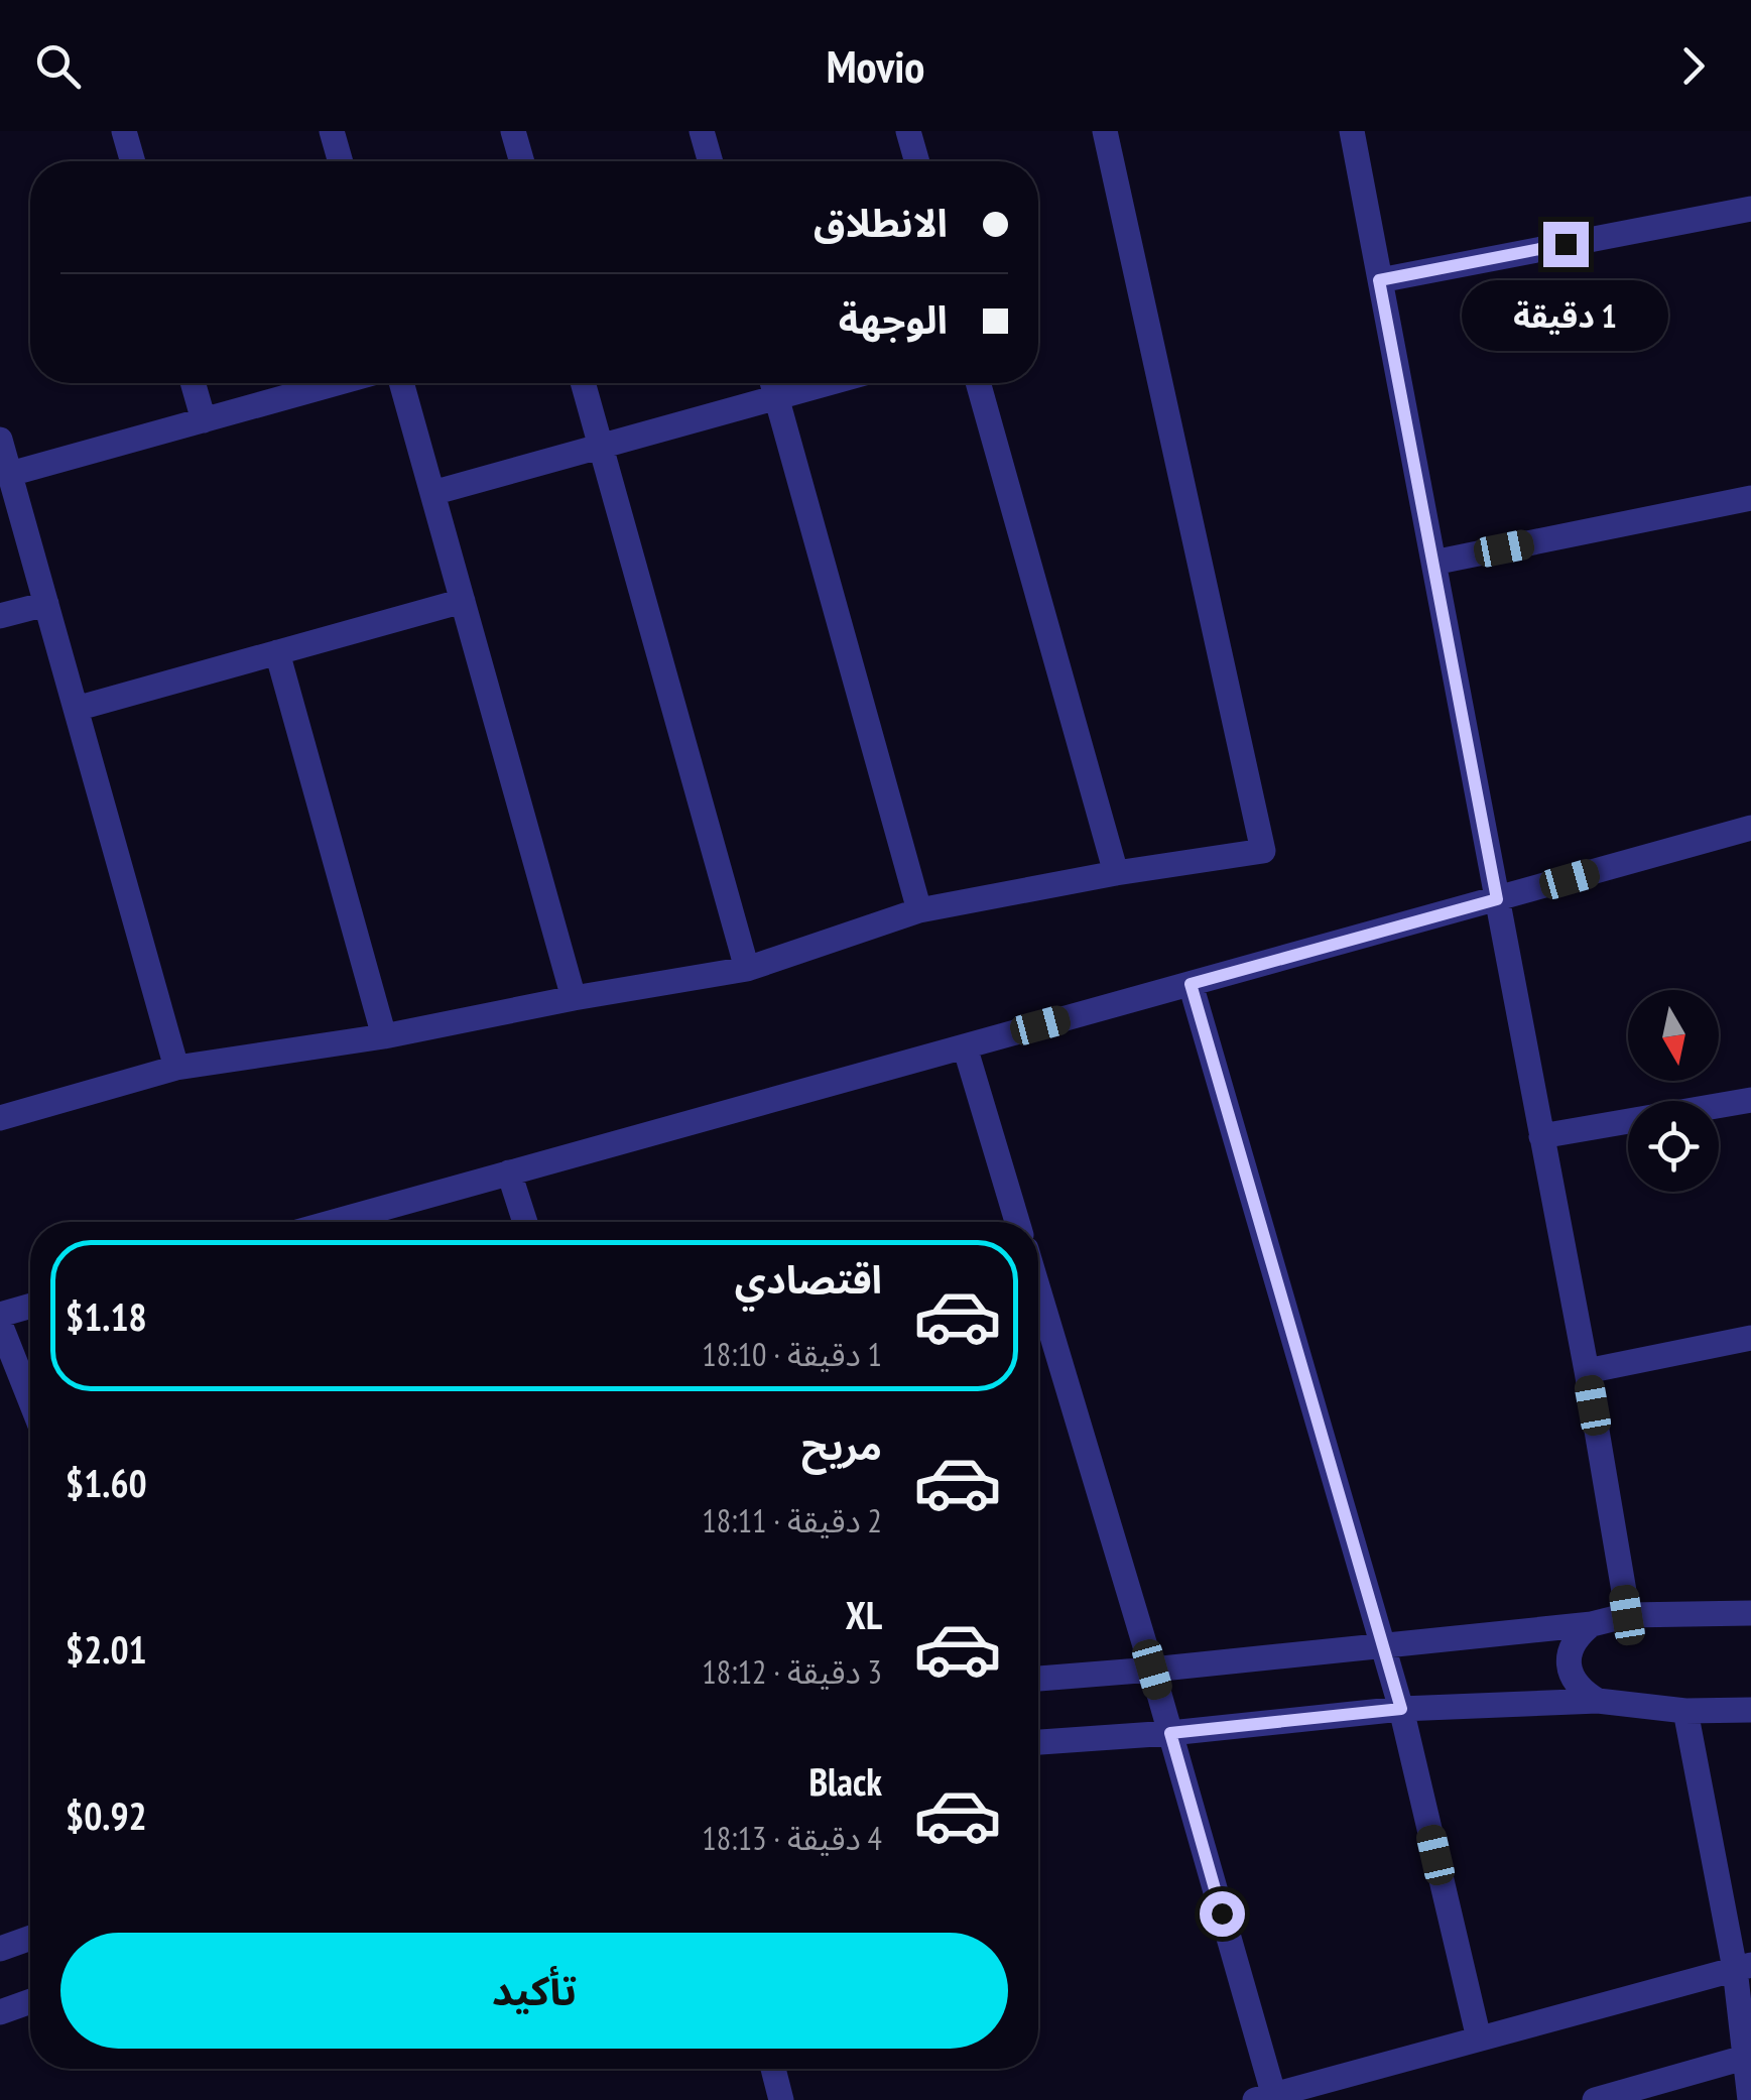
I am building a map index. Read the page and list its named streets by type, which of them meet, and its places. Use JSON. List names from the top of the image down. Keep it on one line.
{"north":"bottom","page":{"header":"Movio","banner":["الانطلاق","الوجهة"],"bubble":"1 دقيقة","list":[{"name":"اقتصادي","note":"1 دقيقة · 18:10","value":"$1.18"},{"name":"مريح","note":"2 دقيقة · 18:11","value":"$1.60"},{"name":"XL","note":"3 دقيقة · 18:12","value":"$2.01"},{"name":"Black","note":"4 دقيقة · 18:13","value":"$0.92"}],"buttons":"تأكيد"}}
